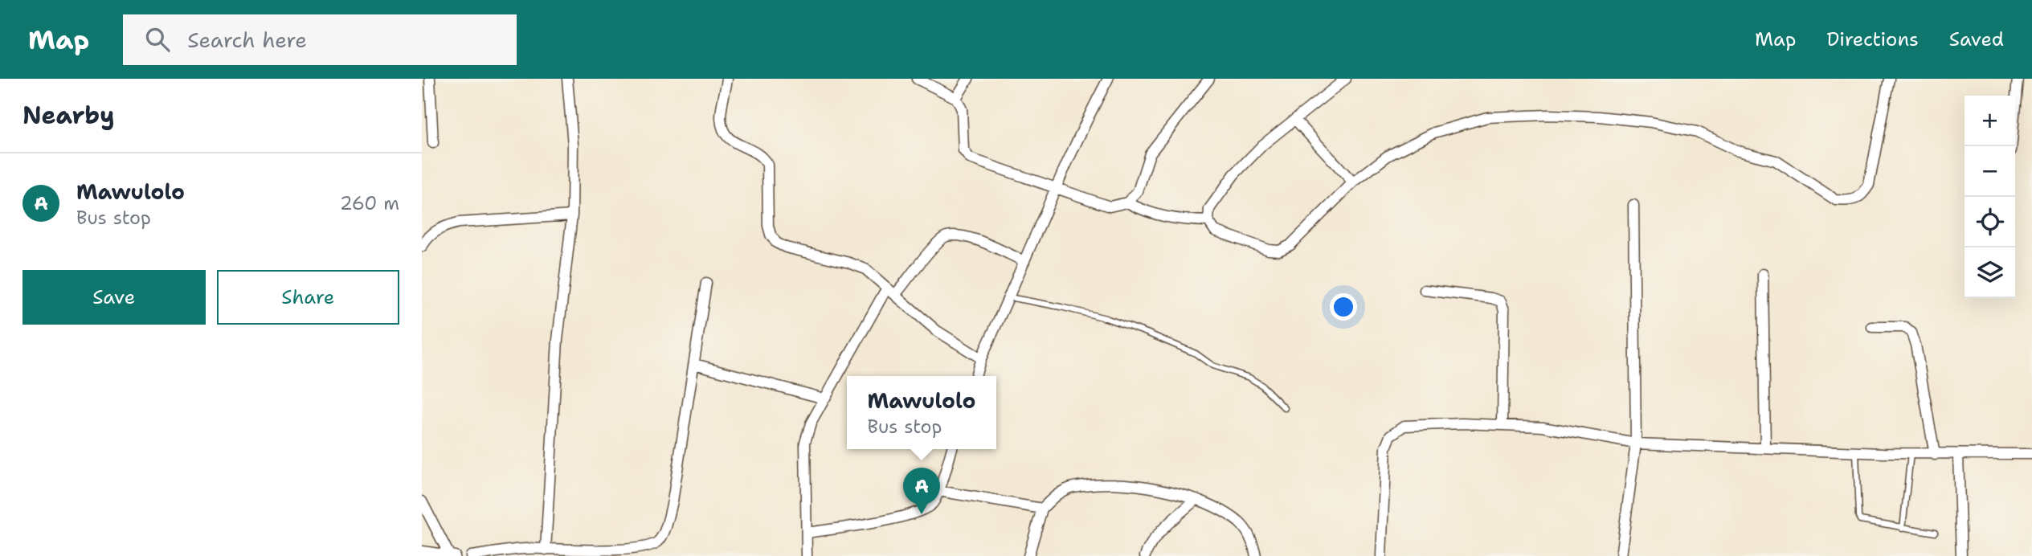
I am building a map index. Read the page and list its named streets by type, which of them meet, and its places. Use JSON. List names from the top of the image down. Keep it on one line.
{"page":{"header":"Map","search":"Search here","nav":["Map","Directions","Saved"],"heading":"Nearby","map_buttons":["+","−"],"list":[{"mark":"A","name":"Mawulolo","note":"Bus stop","value":"260 m"}],"buttons":["Save","Share"],"popup":["Mawulolo","Bus stop"],"pins":"A"}}
